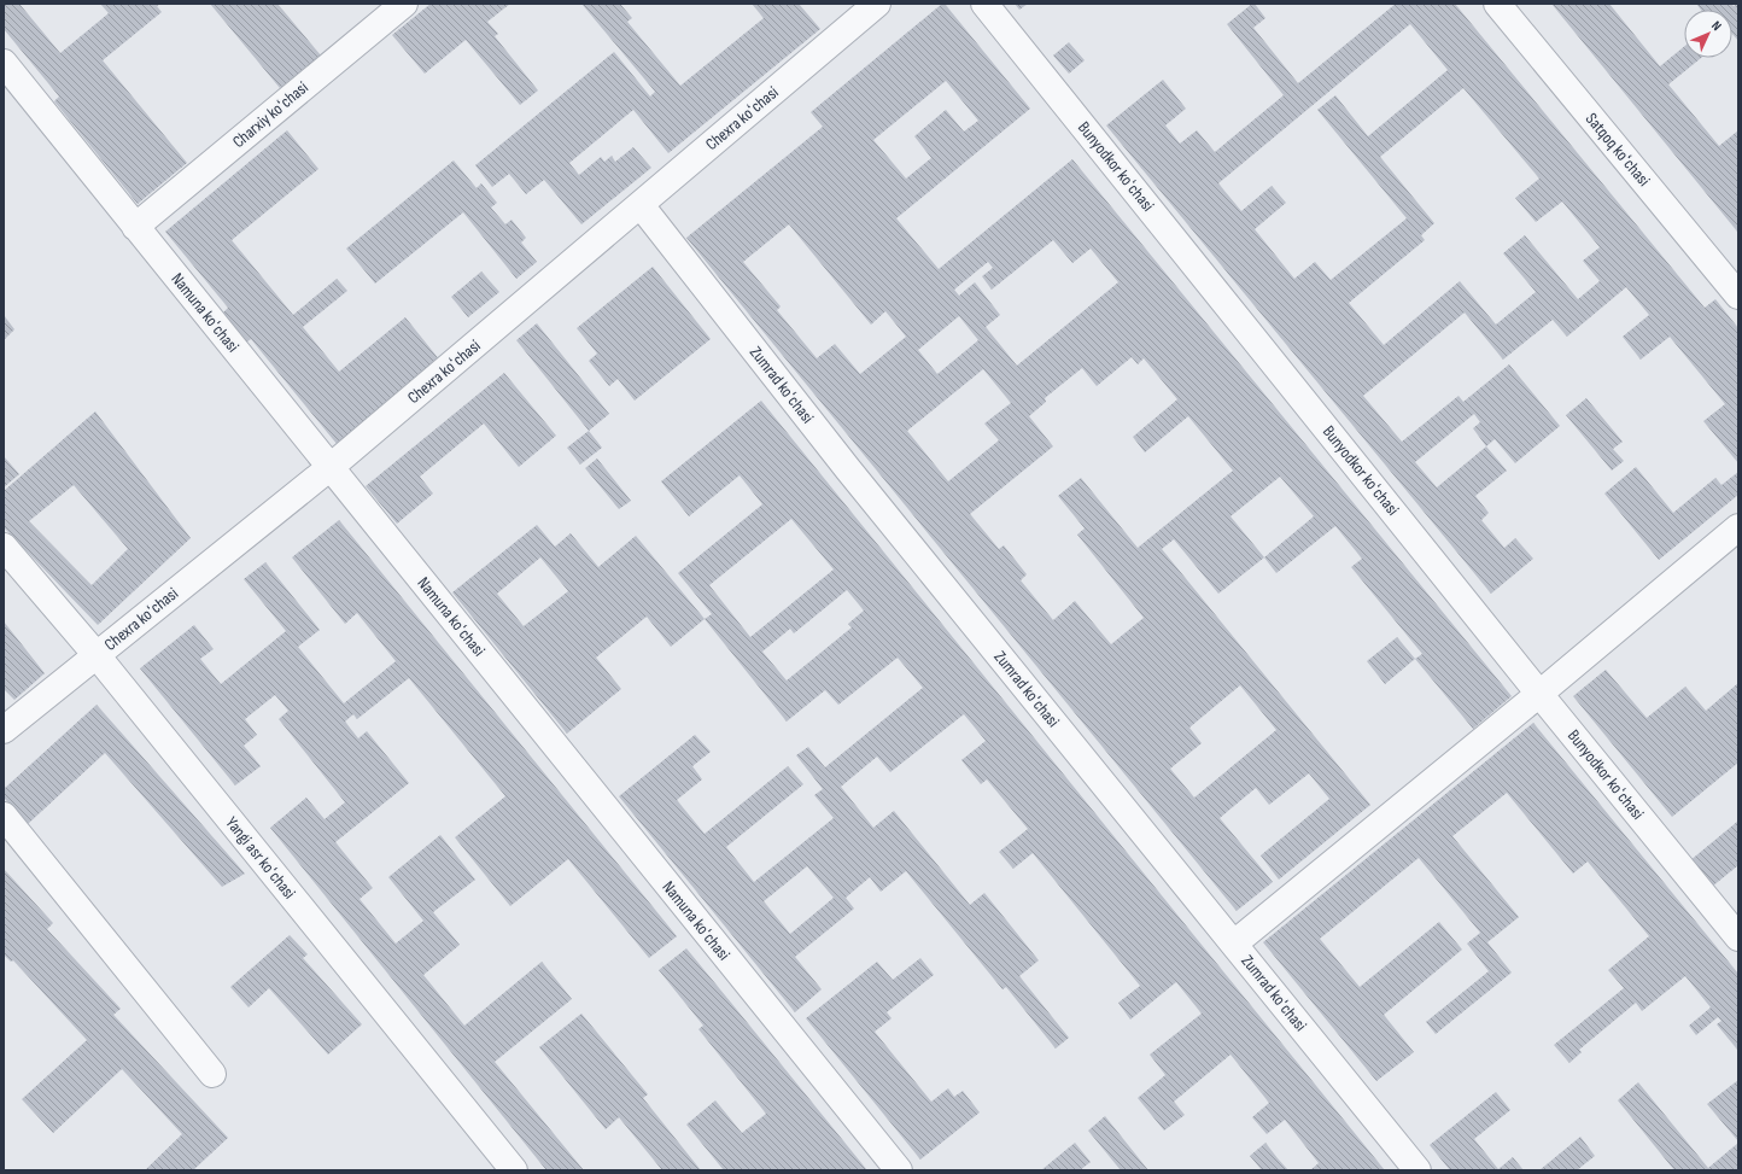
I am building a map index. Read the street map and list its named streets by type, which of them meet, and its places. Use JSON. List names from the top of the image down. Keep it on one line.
{"streets":{"street":["Charxiy koʻchasi","Chexra koʻchasi","Satqoq koʻchasi","Bunyodkor koʻchasi","Namuna koʻchasi","Zumrad koʻchasi","Yangi asr koʻchasi"]},"crossings":[["Charxiy koʻchasi","Namuna koʻchasi"],["Chexra koʻchasi","Namuna koʻchasi"],["Chexra koʻchasi","Zumrad koʻchasi"],["Chexra koʻchasi","Yangi asr koʻchasi"]],"north":"top right"}
